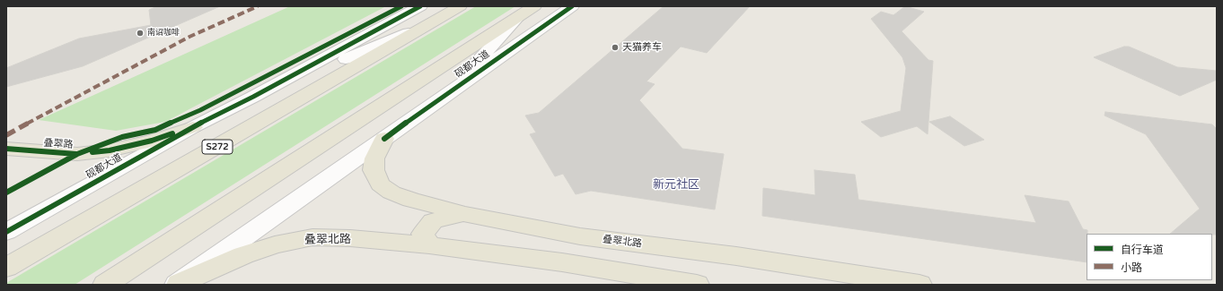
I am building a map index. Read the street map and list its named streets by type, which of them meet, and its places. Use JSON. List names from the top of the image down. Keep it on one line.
{"streets":{"main road":["砚都大道","叠翠路","S272","叠翠北路"]},"crossings":[["砚都大道","叠翠路"],["砚都大道","叠翠北路"]],"districts":["新元社区"],"places":["南诏咖啡","天猫养车"],"legend":["自行车道","小路"]}
